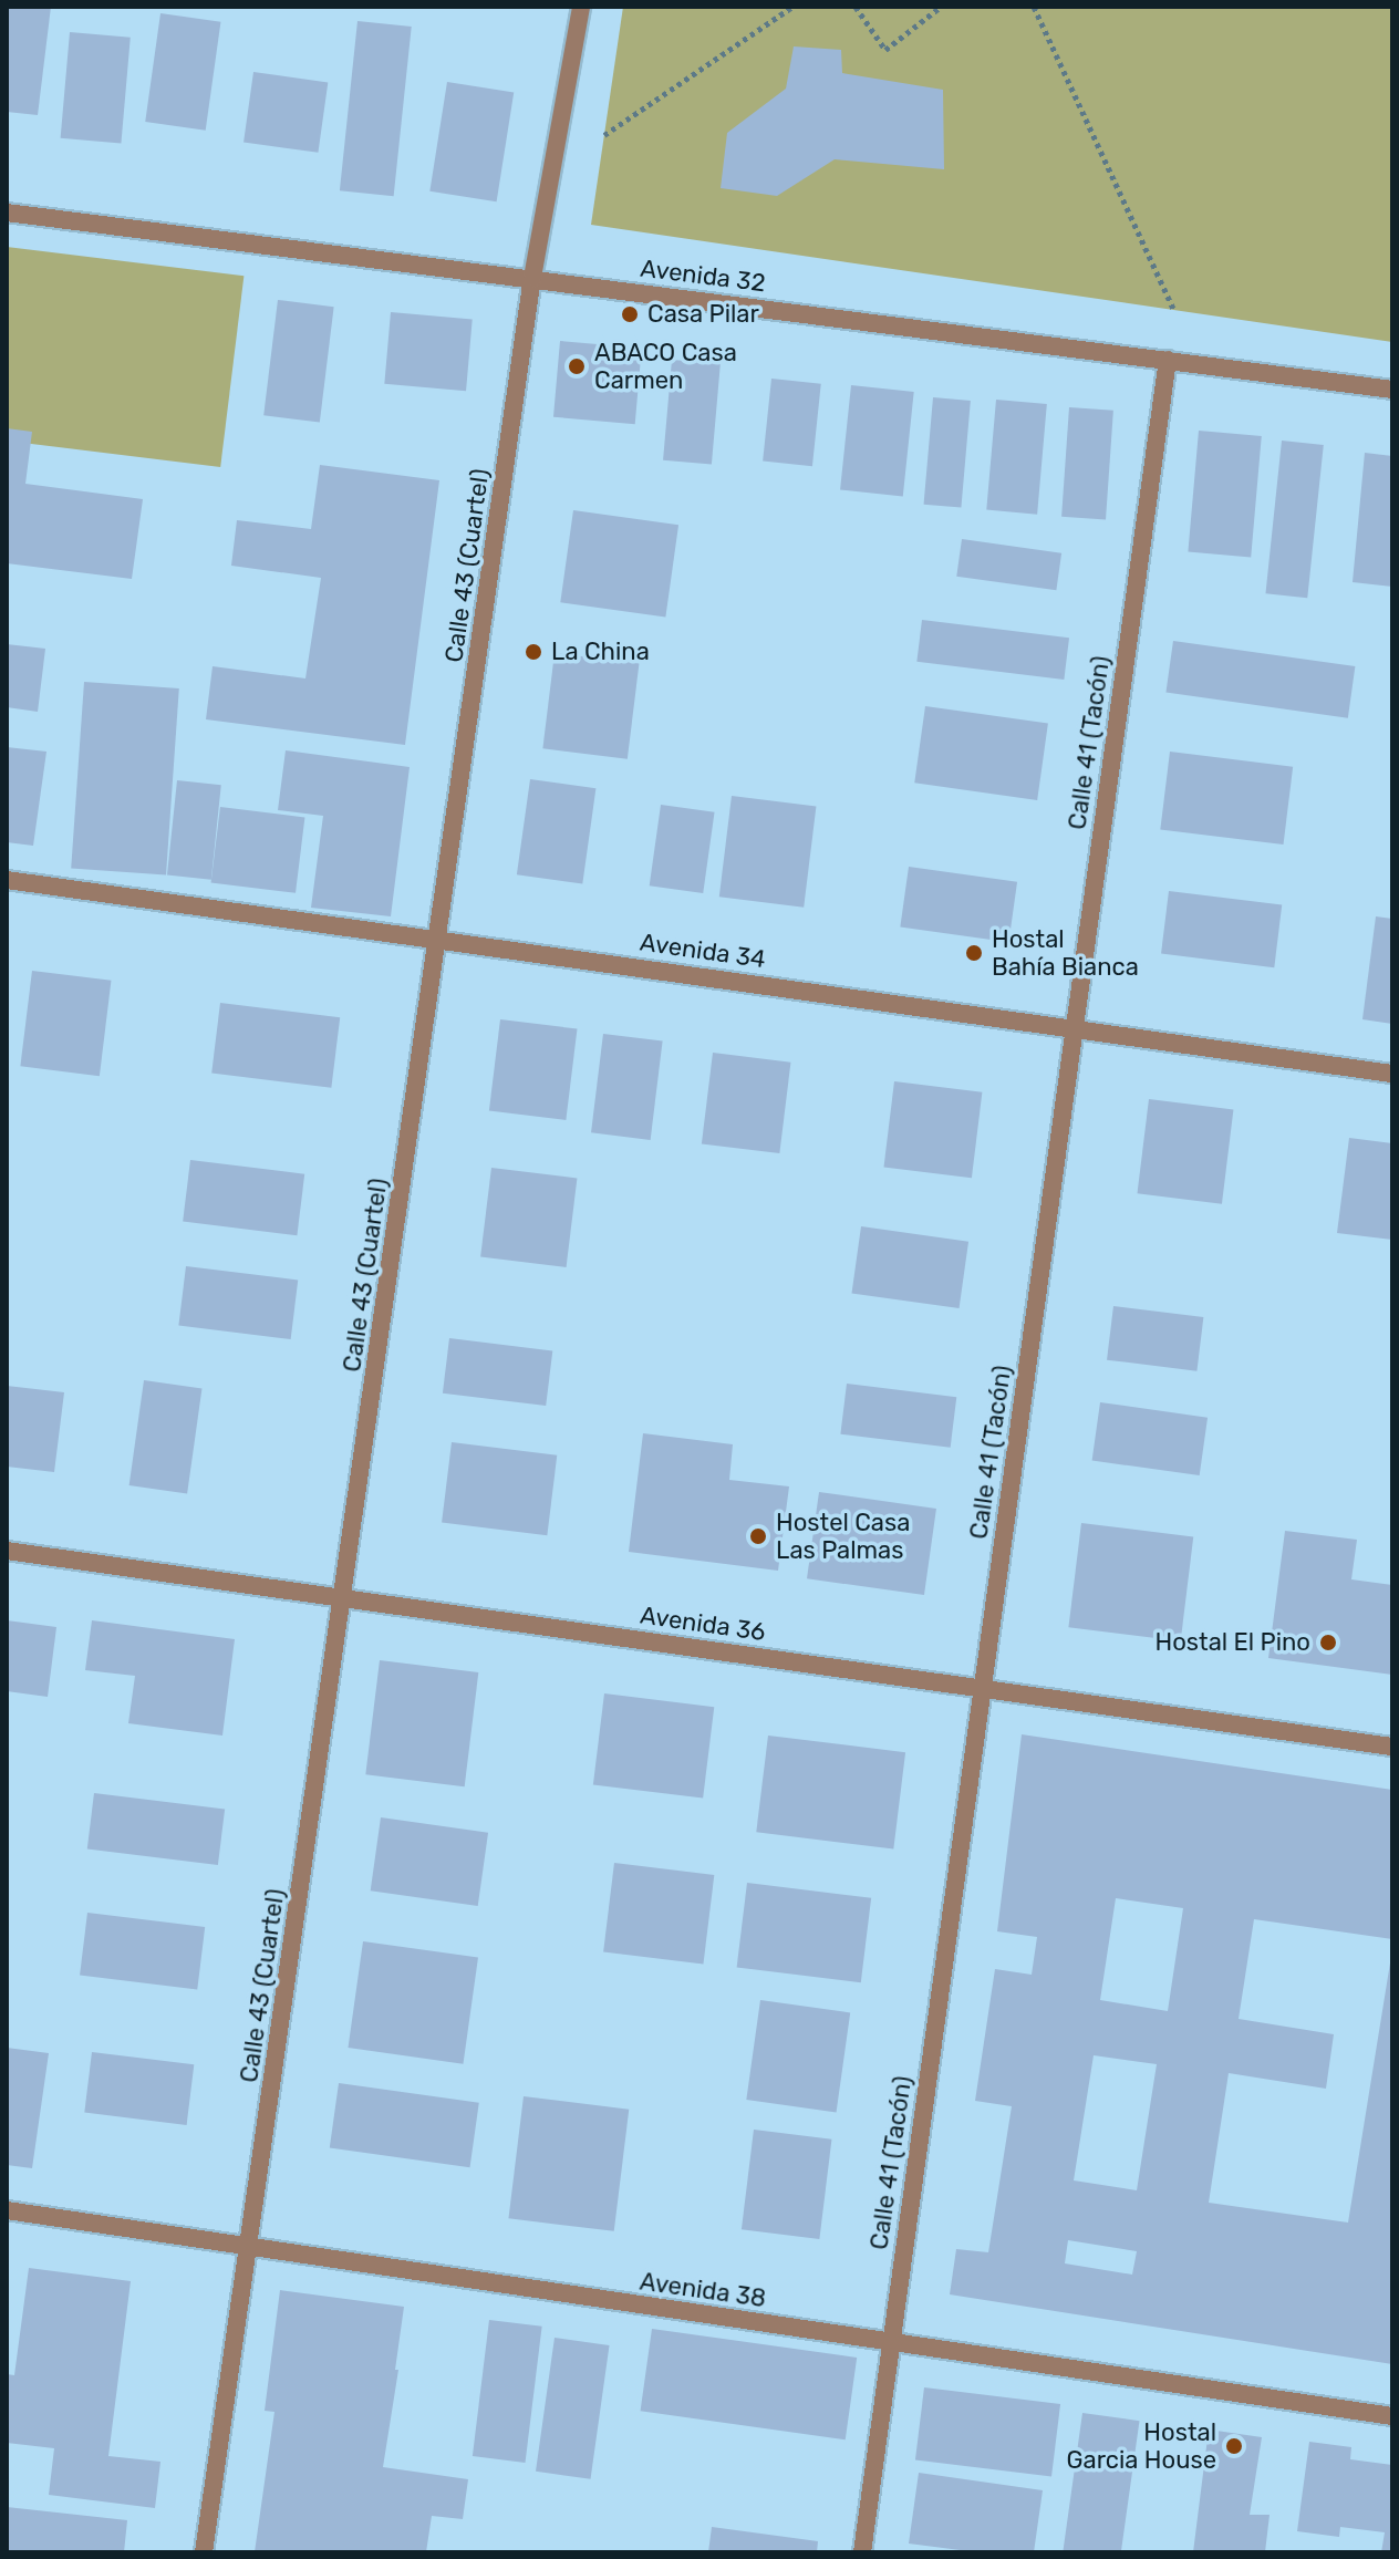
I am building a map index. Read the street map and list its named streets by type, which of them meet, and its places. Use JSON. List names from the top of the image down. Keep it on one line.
{"streets":{"street":["Avenida 32","Calle 43 (Cuartel)","Calle 41 (Tacón)","Avenida 34","Avenida 36","Avenida 38"]},"crossings":[["Avenida 32","Calle 43 (Cuartel)"],["Avenida 32","Calle 41 (Tacón)"],["Calle 43 (Cuartel)","Avenida 34"],["Calle 43 (Cuartel)","Avenida 36"],["Calle 43 (Cuartel)","Avenida 38"],["Calle 41 (Tacón)","Avenida 34"],["Calle 41 (Tacón)","Avenida 36"],["Calle 41 (Tacón)","Avenida 38"]],"places":["Casa Pilar","ABACO Casa Carmen","La China","Hostal Bahía Bianca","Hostel Casa Las Palmas","Hostal El Pino","Hostal Garcia House"]}
